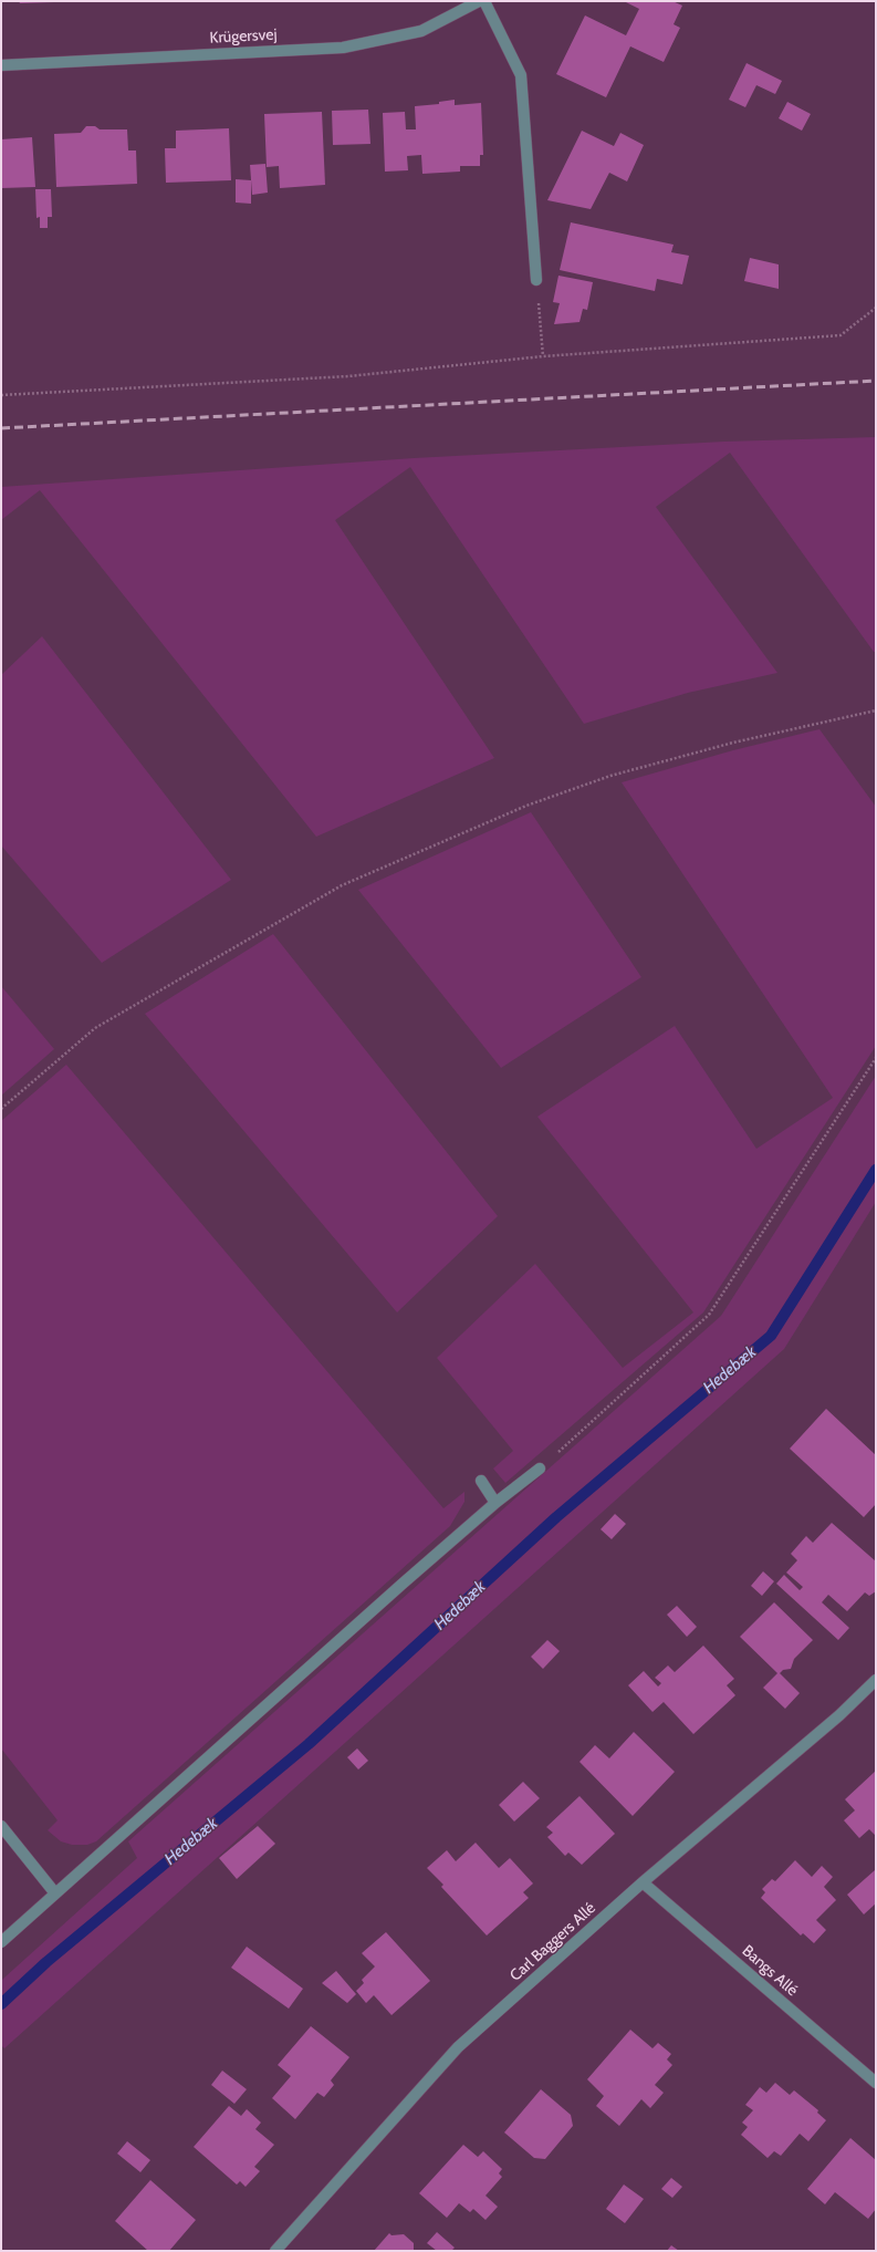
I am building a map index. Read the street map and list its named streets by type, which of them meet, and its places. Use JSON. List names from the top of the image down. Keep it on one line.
{"streets":{"street":["Krügersvej","Carl Baggers Allé","Bangs Allé"]},"crossings":[["Carl Baggers Allé","Bangs Allé"]],"water":["Hedebæk"]}
